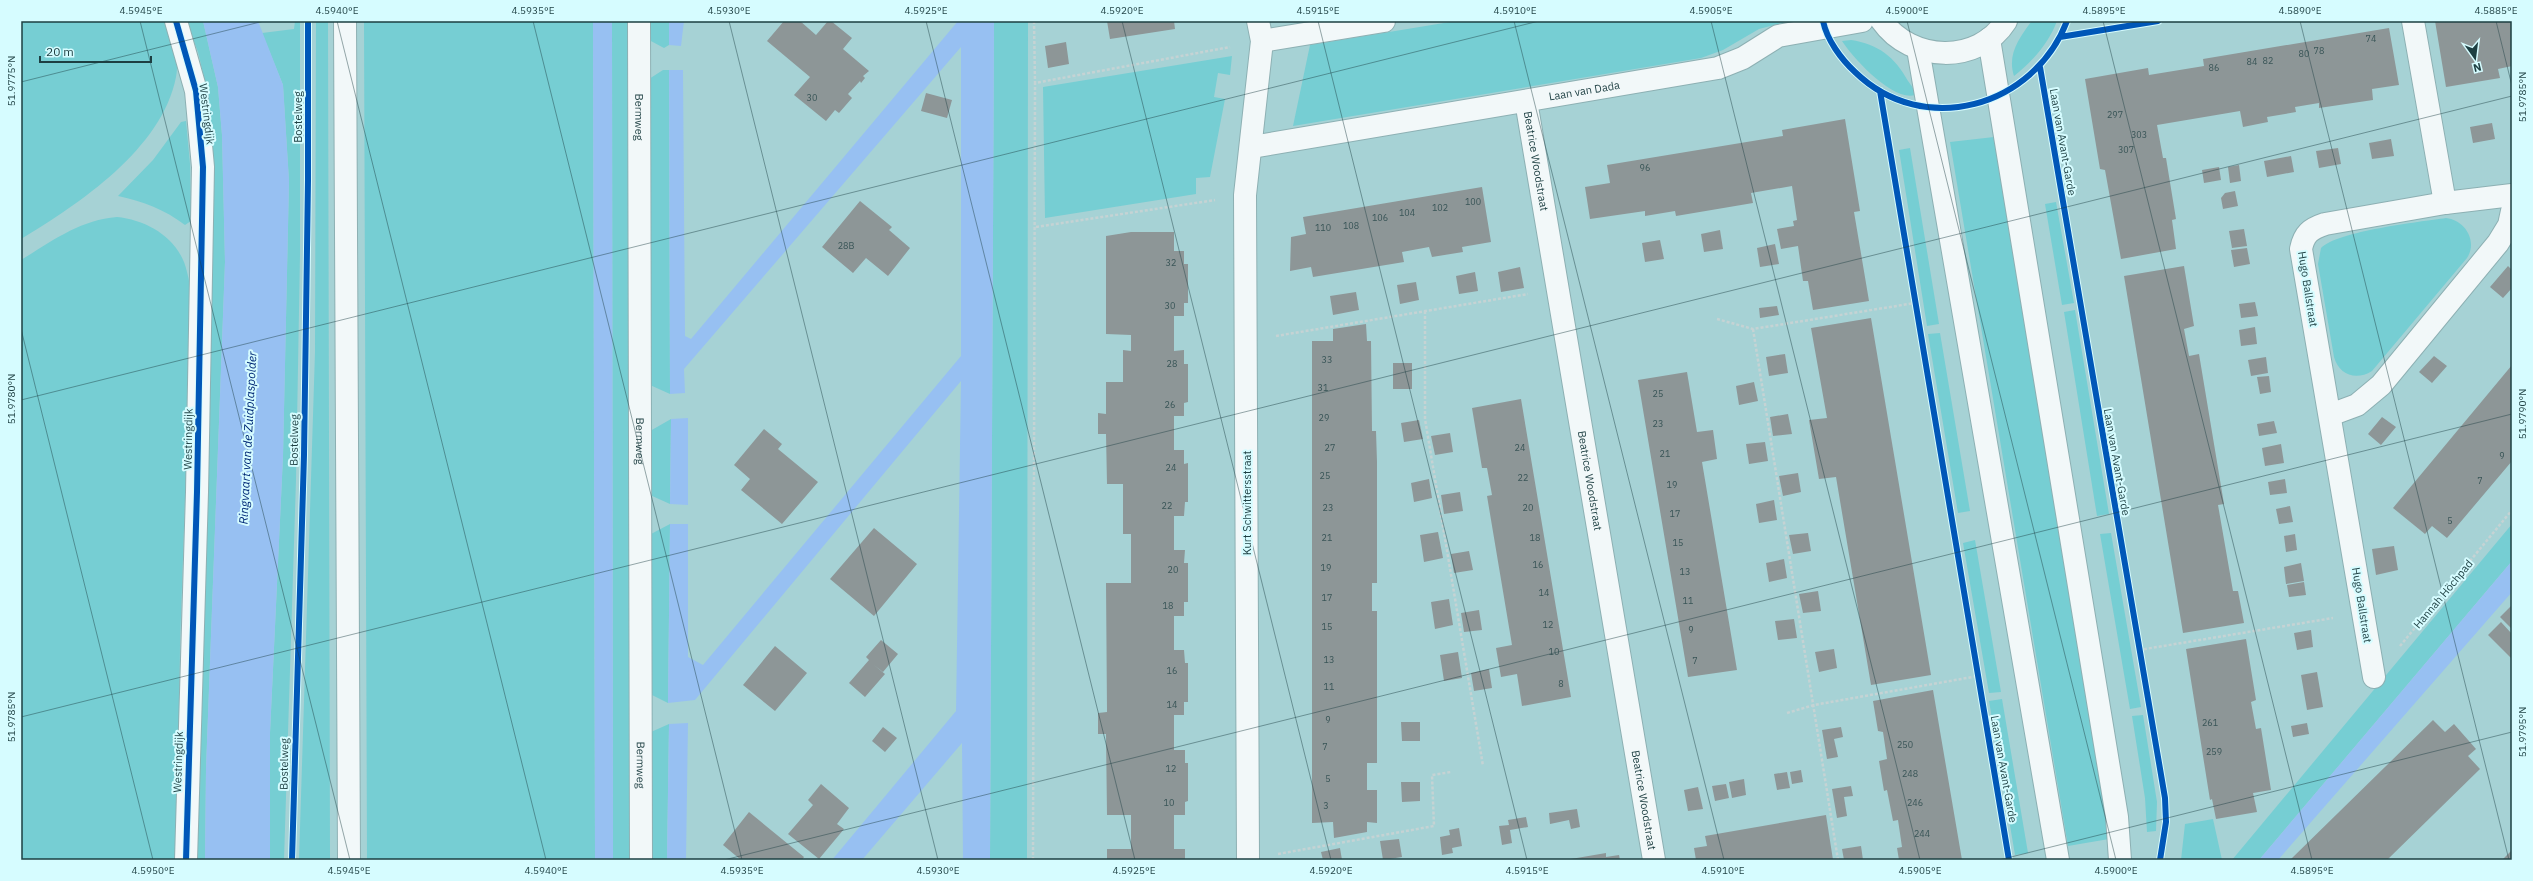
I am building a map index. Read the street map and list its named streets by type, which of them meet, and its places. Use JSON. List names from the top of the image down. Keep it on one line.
{"streets":{"street":["Laan van Dada","Westringdijk","Bermweg","Beatrice Woodstraat","Hugo Ballstraat","Kurt Schwittersstraat"],"path":["Hannah Höchpad"],"cycle path":["Bostelweg","Laan van Avant-Garde"]},"crossings":[["Laan van Dada","Beatrice Woodstraat"],["Laan van Dada","Kurt Schwittersstraat"],["Hugo Ballstraat","Hannah Höchpad"]],"water":["Ringvaart van de Zuidplaspolder"],"house_numbers":["74","78","80","82","84","86","30","297","303","307","96","100","102","104","106","108","110","28B","32","30","33","28","31","25","26","29","23","27","24","21","9","24","25","22","7","19","22","23","20","17","5","21","18","15","16","19","20","13","14","17","11","18","12","15","9","10","13","7","16","8","11","14","9","261","250","7","259","12","248","5","10","246","3","244"],"scale_bar":"20 m","north":"bottom","coordinates":["4.5945°E","4.5940°E","4.5935°E","4.5930°E","4.5925°E","4.5920°E","4.5915°E","4.5910°E","4.5905°E","4.5900°E","4.5895°E","4.5890°E","4.5885°E","51.9775°N","51.9785°N","51.9780°N","51.9790°N","51.9795°N","4.5950°E"]}
